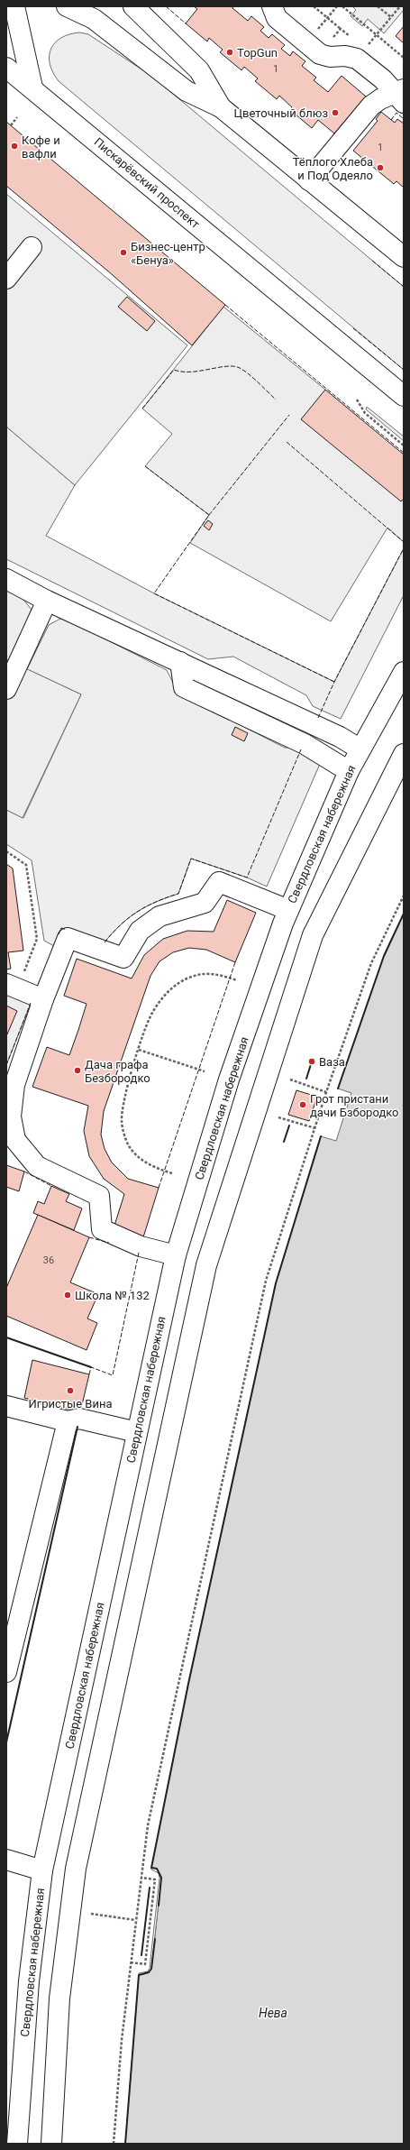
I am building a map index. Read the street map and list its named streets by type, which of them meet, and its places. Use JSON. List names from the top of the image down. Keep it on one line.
{"streets":{"main road":["Пискарёвский проспект","Свердловская набережная"]},"water":["Нева"],"places":["TopGun","Цветочный блюз","Кофе и вафли","Тёплого Хлеба и Под Одеяло","Бизнес-центр «Бенуа»","Ваза","Дача графа Безбородко","Грот пристани дачи Бзбородко","Школа № 132","Игристые Вина"],"house_numbers":["1","1","36"]}
